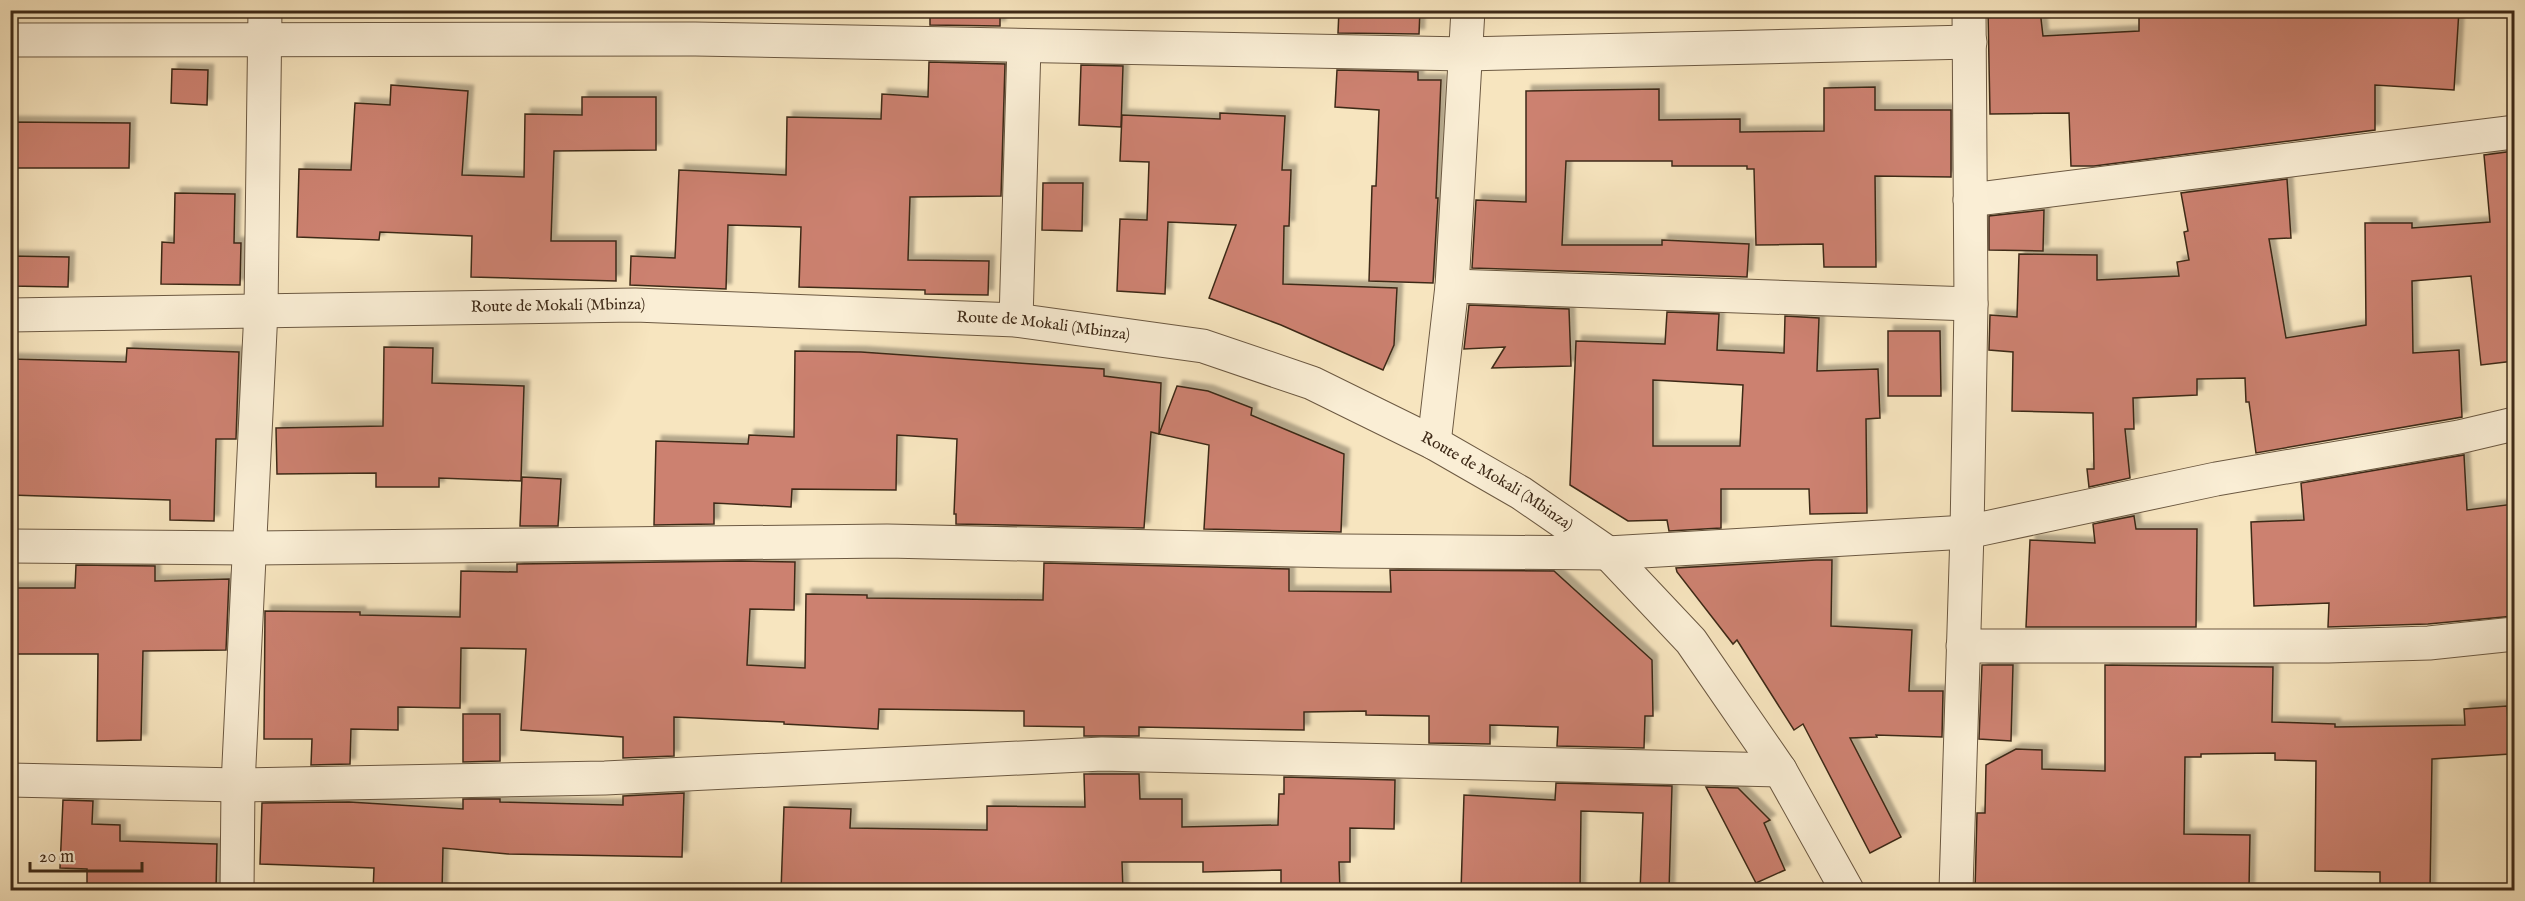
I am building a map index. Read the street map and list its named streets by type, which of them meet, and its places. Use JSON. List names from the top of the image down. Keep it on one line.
{"streets":{"street":["Route de Mokali (Mbinza)"]},"scale_bar":"20 m"}
